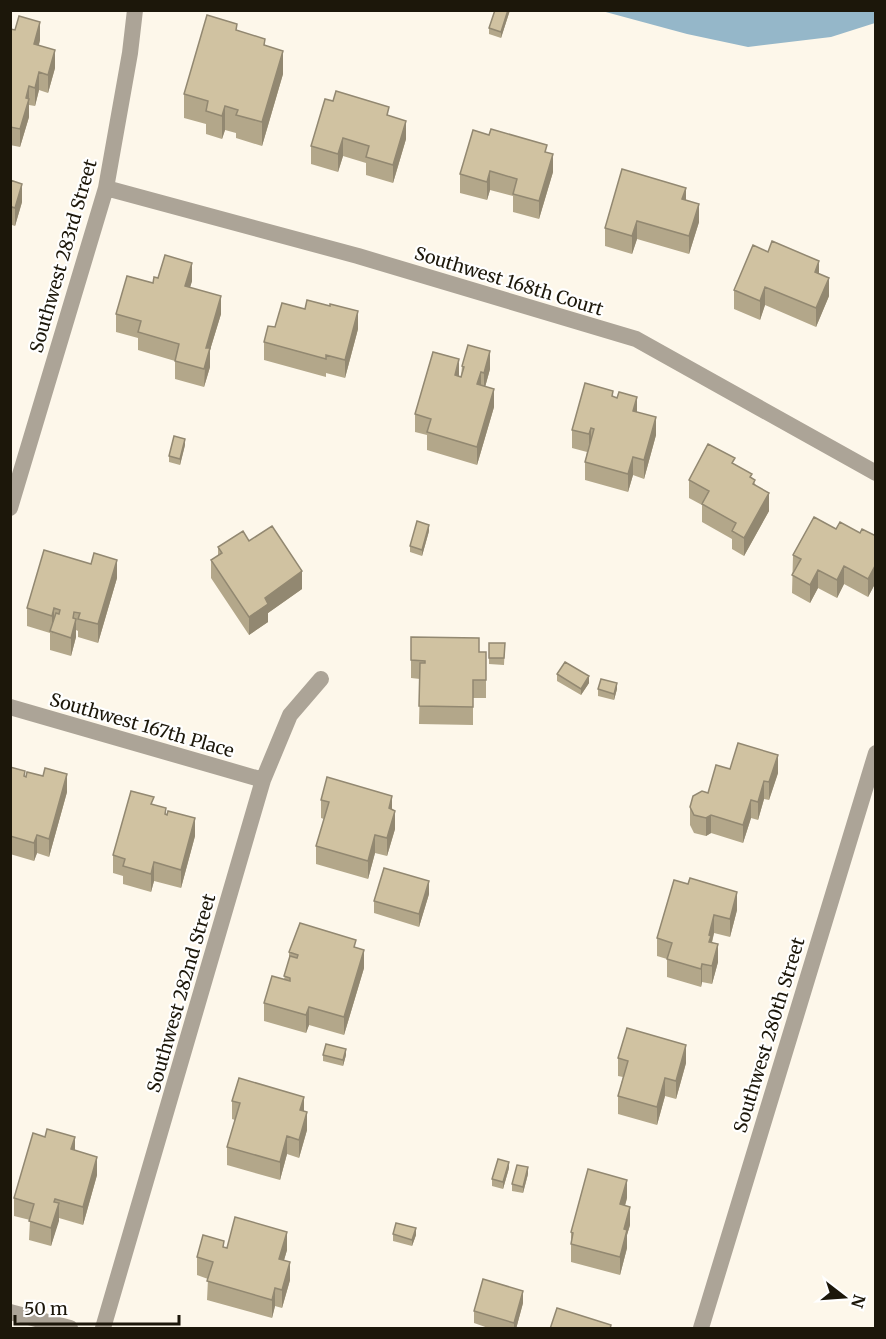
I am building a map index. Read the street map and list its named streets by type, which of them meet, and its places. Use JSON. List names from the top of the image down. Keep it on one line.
{"streets":{"street":["Southwest 283rd Street","Southwest 168th Court","Southwest 167th Place","Southwest 282nd Street","Southwest 280th Street"]},"crossings":[["Southwest 283rd Street","Southwest 168th Court"],["Southwest 167th Place","Southwest 282nd Street"]],"scale_bar":"50 m","north":"right"}
